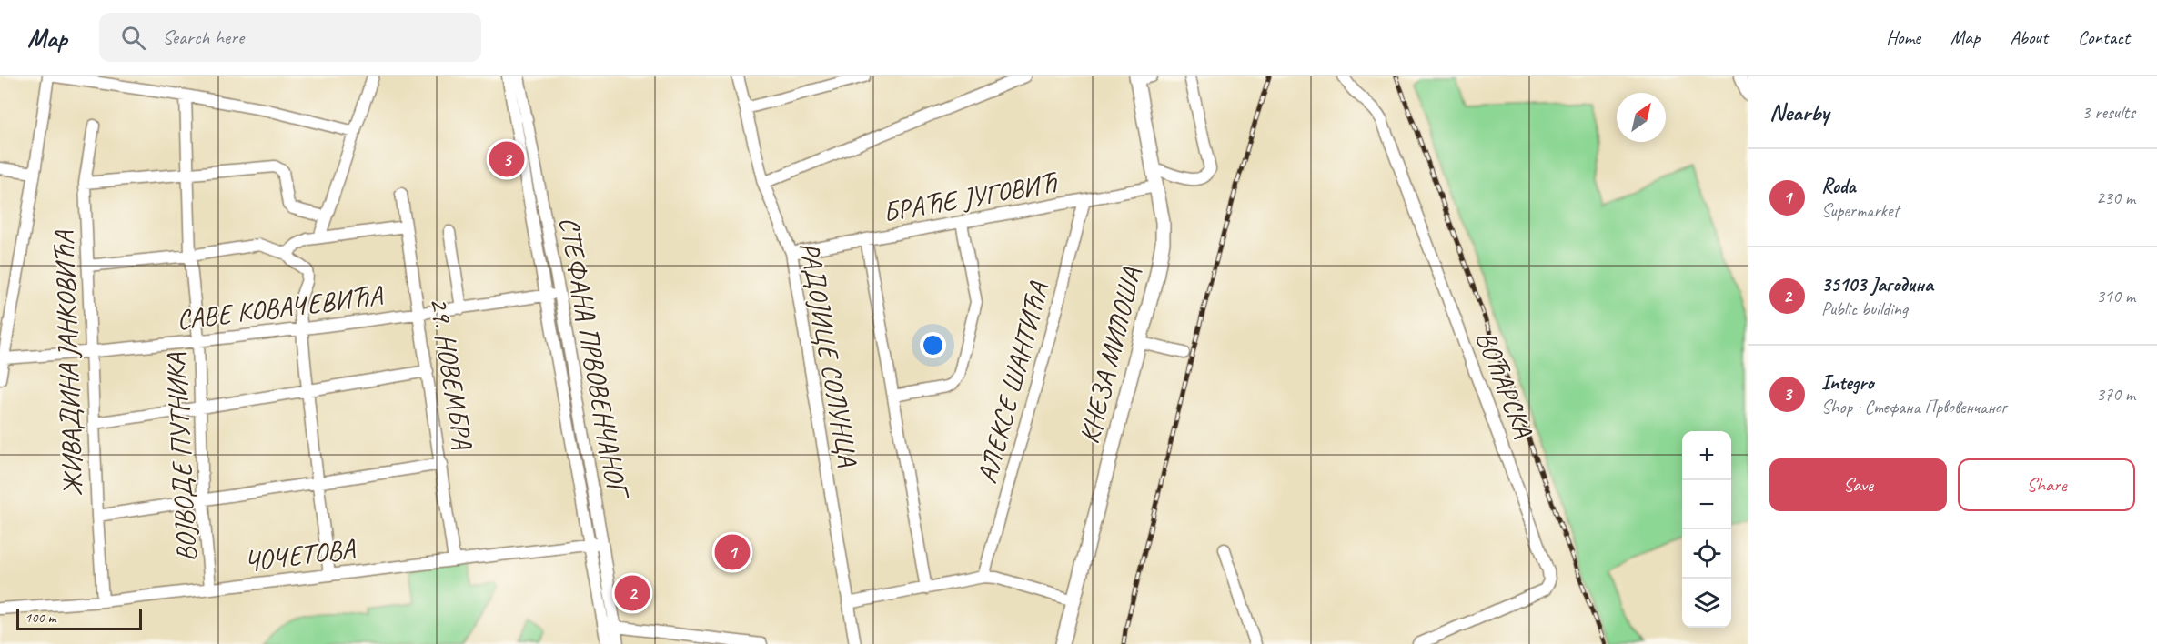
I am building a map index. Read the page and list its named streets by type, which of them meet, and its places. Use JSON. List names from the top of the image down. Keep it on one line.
{"streets":{"main road":["КНЕЗА МИЛОША"],"street":["БРАЋЕ ЈУГОВИЋ","САВЕ КОВАЧЕВИЋА","РАДОЈИЦЕ СОЛУНЦА","СТЕФАНА ПРВОВЕНЧАНОГ","ЖИВАДИНА ЈАНКОВИЋА","29. НОВЕМБРА","АЛЕКСЕ ШАНТИЋА","ВОЋАРСКА","ВОЈВОДЕ ПУТНИКА","ЧОЧЕТОВА"]},"crossings":[["БРАЋЕ ЈУГОВИЋ","РАДОЈИЦЕ СОЛУНЦА"],["БРАЋЕ ЈУГОВИЋ","КНЕЗА МИЛОША"],["БРАЋЕ ЈУГОВИЋ","АЛЕКСЕ ШАНТИЋА"],["САВЕ КОВАЧЕВИЋА","СТЕФАНА ПРВОВЕНЧАНОГ"],["САВЕ КОВАЧЕВИЋА","ЖИВАДИНА ЈАНКОВИЋА"],["САВЕ КОВАЧЕВИЋА","29. НОВЕМБРА"],["САВЕ КОВАЧЕВИЋА","ВОЈВОДЕ ПУТНИКА"],["СТЕФАНА ПРВОВЕНЧАНОГ","ЧОЧЕТОВА"],["ЖИВАДИНА ЈАНКОВИЋА","ЧОЧЕТОВА"],["29. НОВЕМБРА","ЧОЧЕТОВА"],["ВОЈВОДЕ ПУТНИКА","ЧОЧЕТОВА"]],"scale_bar":"100 m","north":"top right","page":{"header":"Map","search":"Search here","nav":["Home","Map","About","Contact"],"heading":["Nearby","3 results"],"pins":["3","1","2"],"list":[{"mark":"1","name":"Roda","note":"Supermarket","value":"230 m"},{"mark":"2","name":"35103 Јагодина","note":"Public building","value":"310 m"},{"mark":"3","name":"Integro","note":"Shop · Стефана Првовенчаног","value":"370 m"}],"map_buttons":["+","−"],"buttons":["Save","Share"],"scale":"100 m"}}
